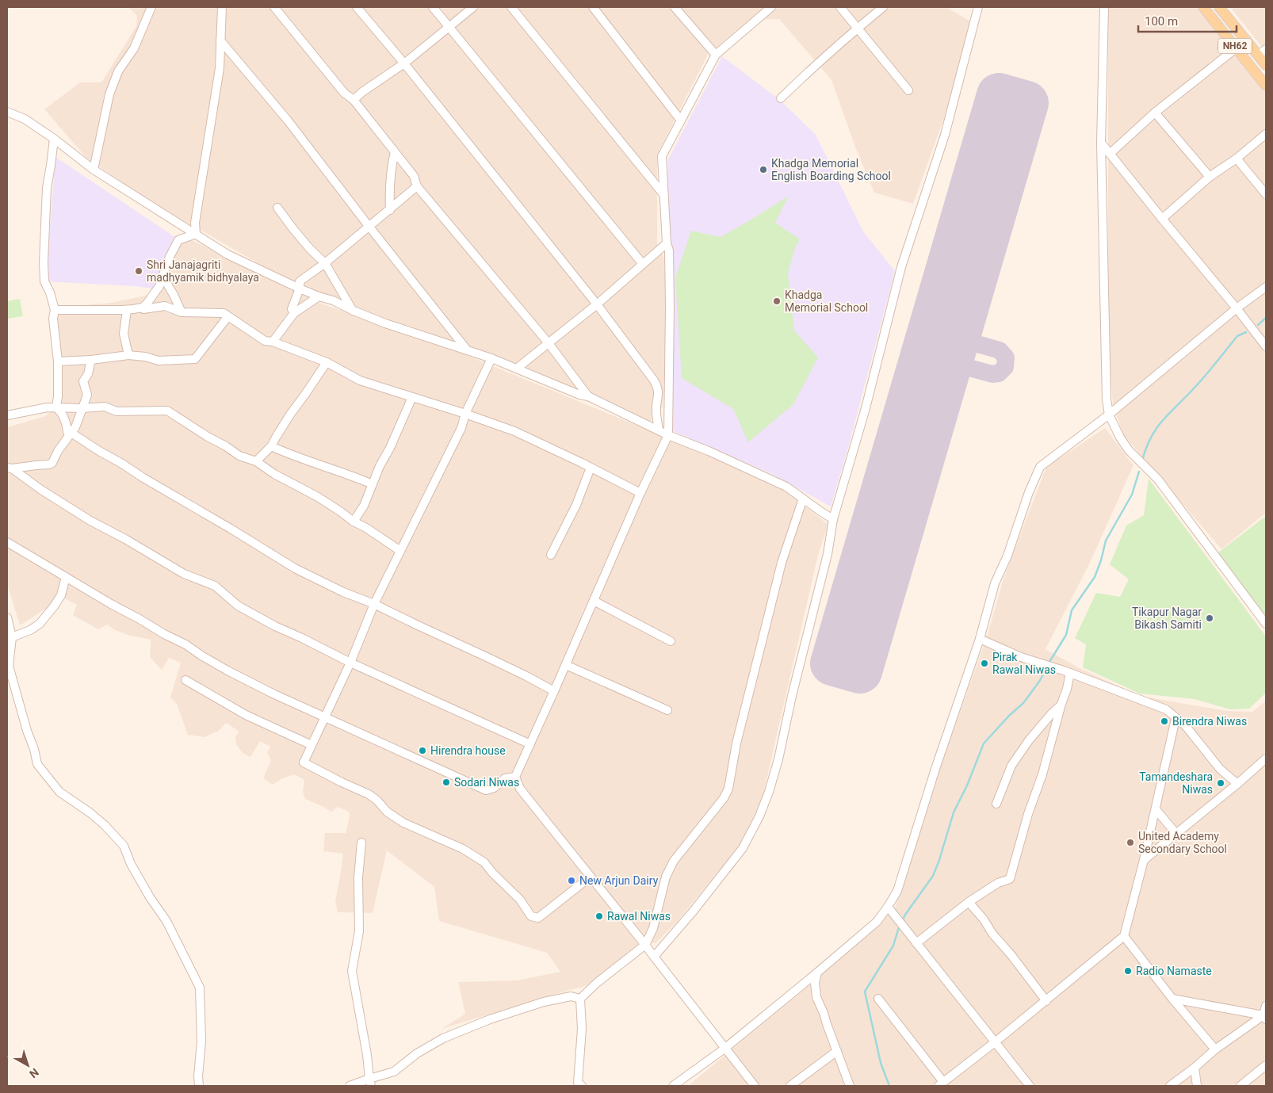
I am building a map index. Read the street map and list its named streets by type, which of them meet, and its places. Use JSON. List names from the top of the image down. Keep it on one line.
{"streets":{"main road":["NH62"]},"places":["Khadga Memorial English Boarding School","Shri Janajagriti madhyamik bidhyalaya","Khadga Memorial School","Tikapur Nagar Bikash Samiti","Pirak Rawal Niwas","Birendra Niwas","Hirendra house","Sodari Niwas","Tamandeshara Niwas","United Academy Secondary School","New Arjun Dairy","Rawal Niwas","Radio Namaste"],"scale_bar":"100 m","north":"bottom right"}
